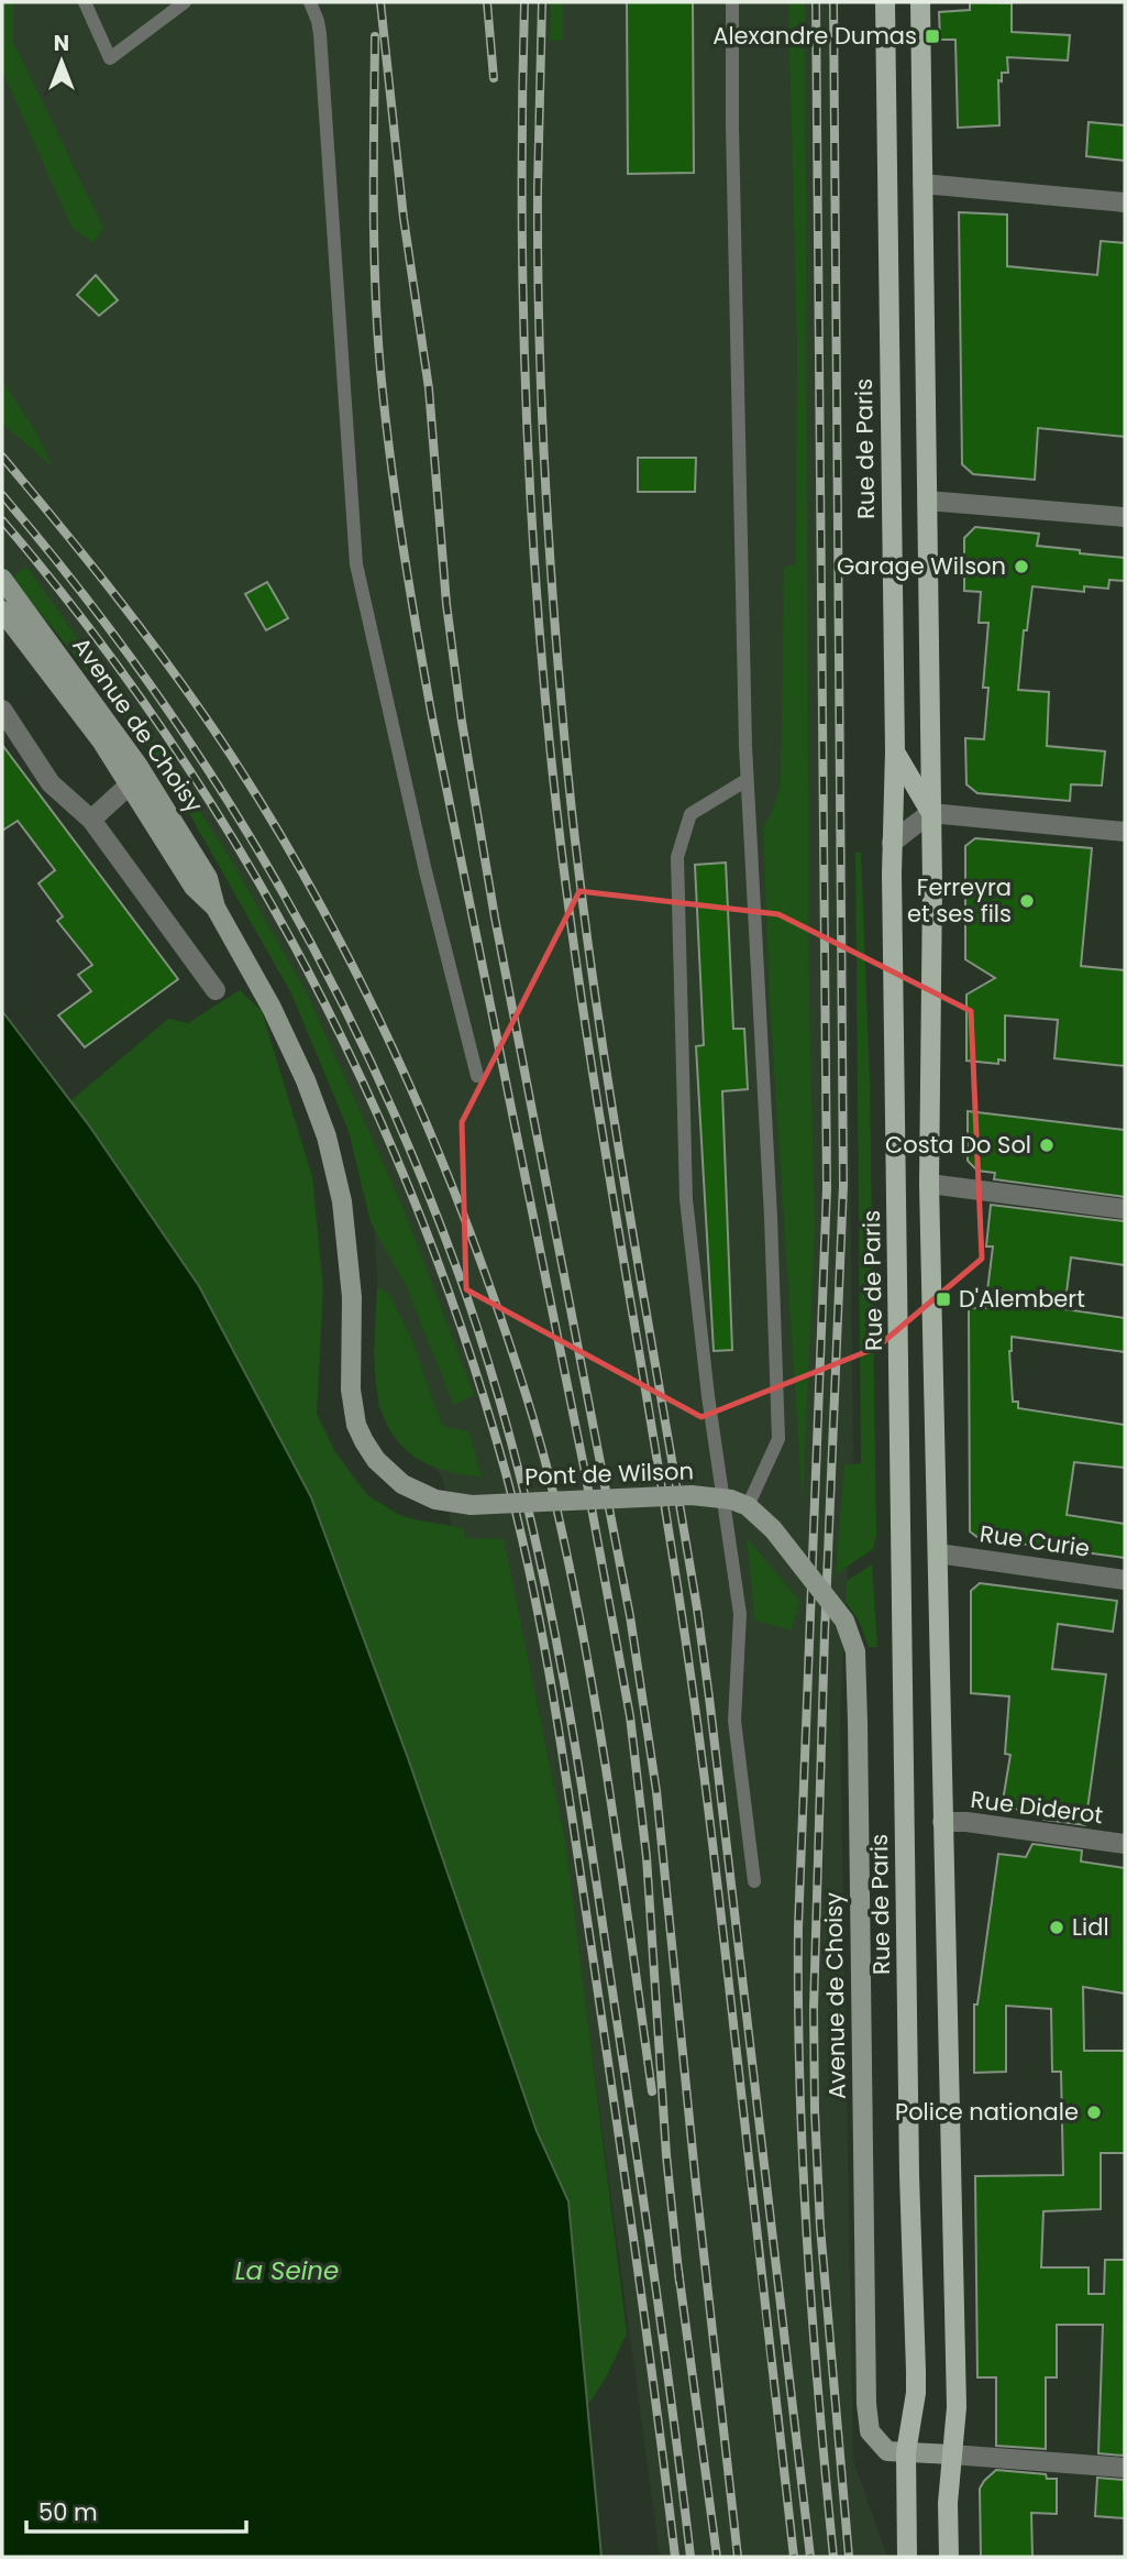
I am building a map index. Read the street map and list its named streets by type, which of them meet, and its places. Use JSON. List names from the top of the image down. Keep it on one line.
{"streets":{"main road":["Rue de Paris","Avenue de Choisy","Pont de Wilson"],"street":["Rue Curie","Rue Diderot"]},"crossings":[["Rue de Paris","Avenue de Choisy"],["Avenue de Choisy","Pont de Wilson"]],"water":["La Seine"],"places":{"transit":["Alexandre Dumas","D'Alembert"],"other":["Garage Wilson","Ferreyra et ses fils","Costa Do Sol","Lidl","Police nationale"]},"scale_bar":"50 m","north":"top"}
